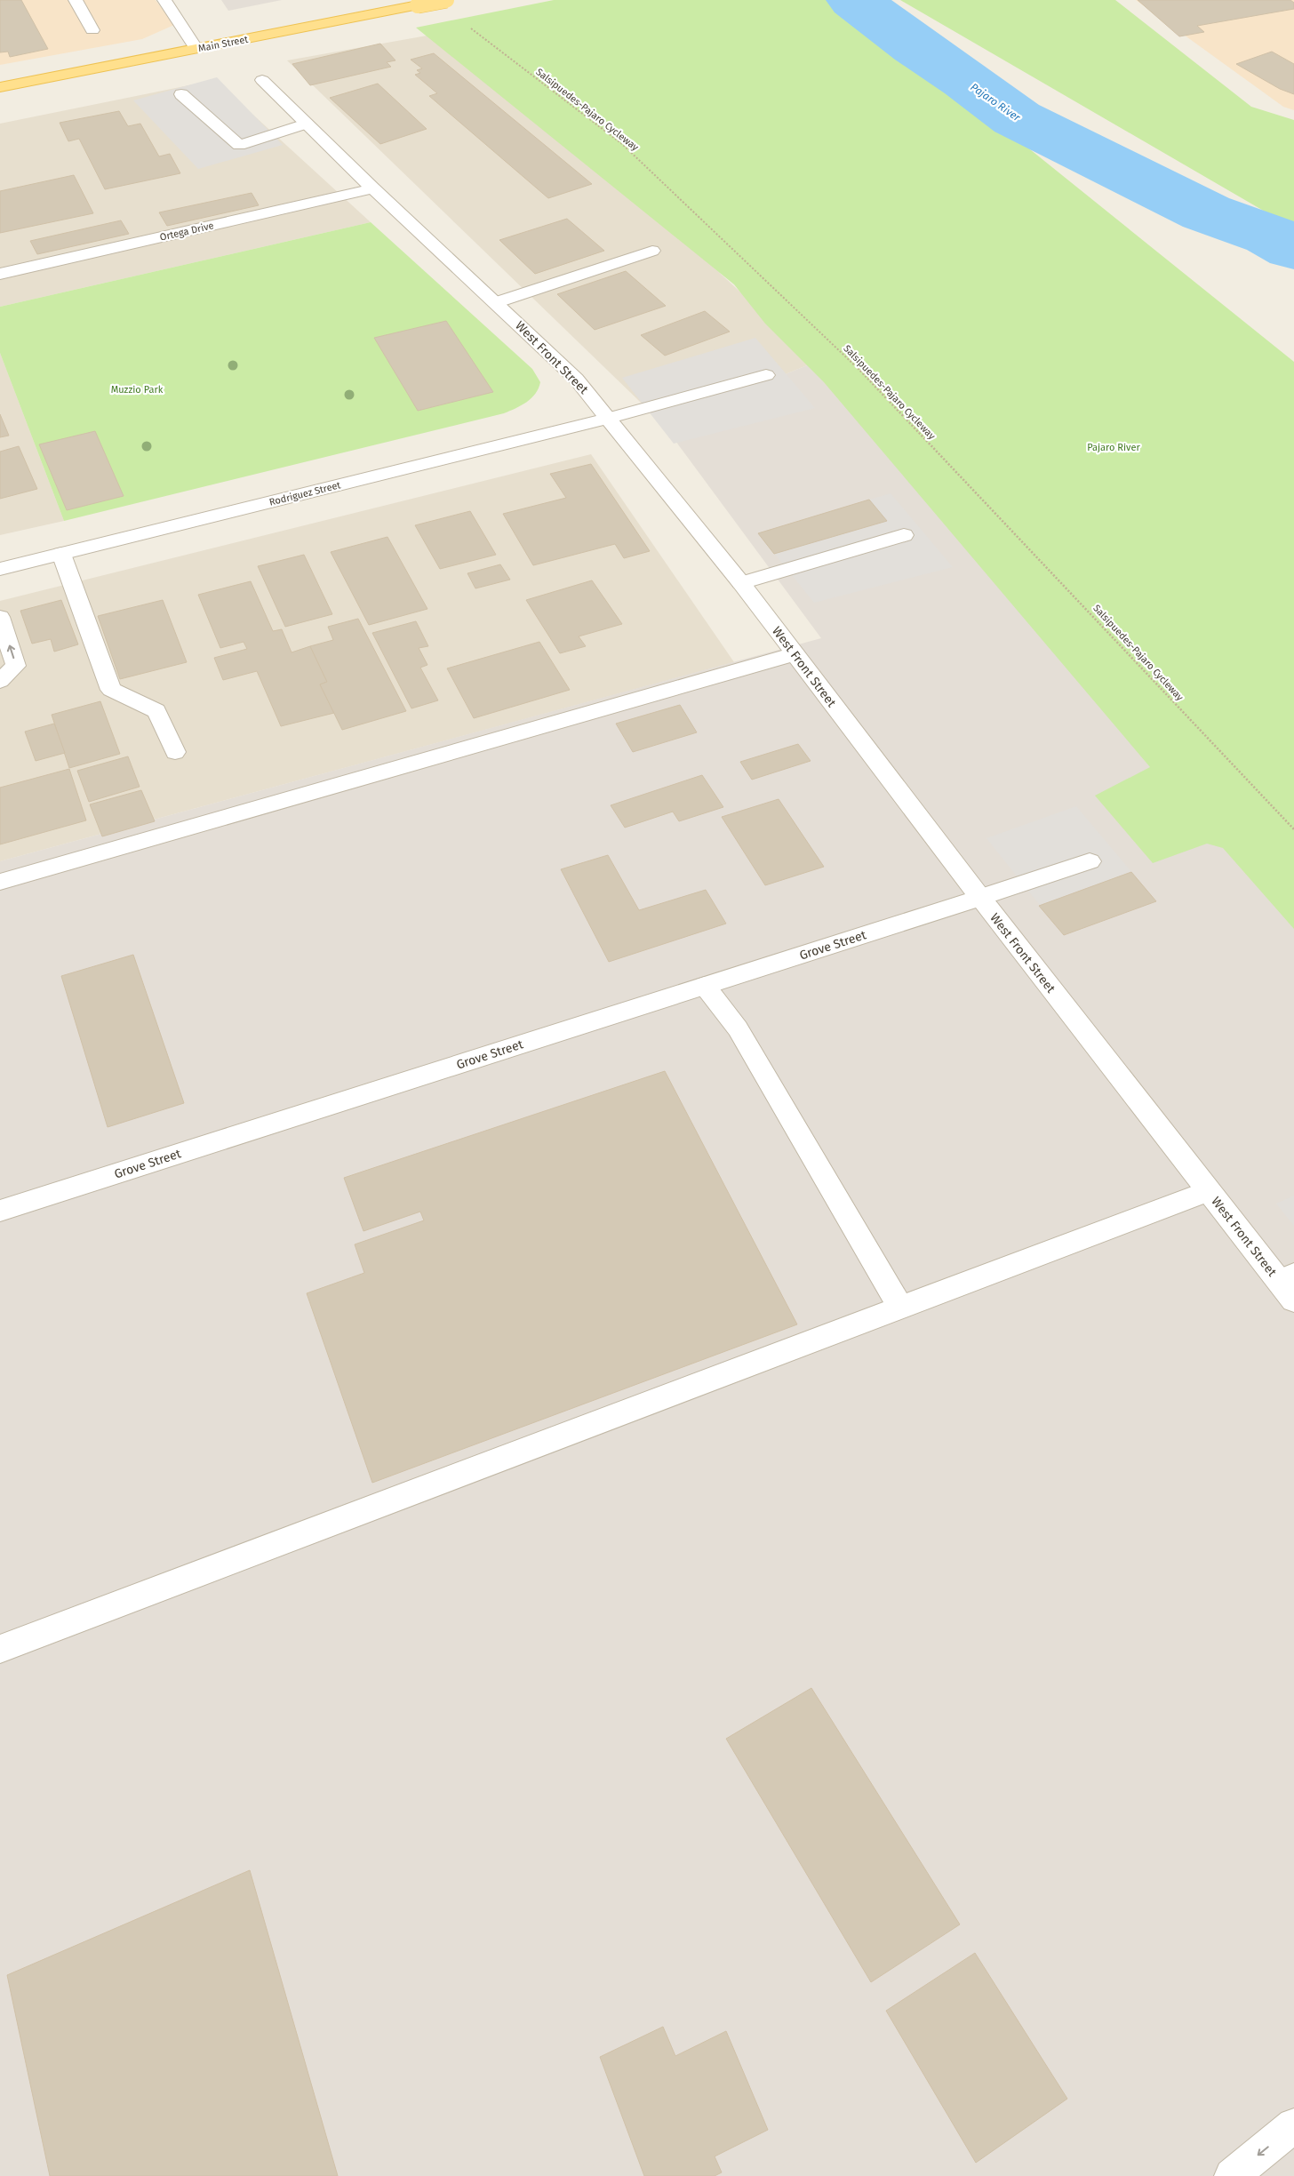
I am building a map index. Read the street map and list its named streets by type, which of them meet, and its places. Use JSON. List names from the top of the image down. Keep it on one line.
{"streets":{"main road":["Main Street"],"street":["Ortega Drive","West Front Street","Rodriguez Street","Grove Street"],"path":["Salsipuedes-Pajaro Cycleway"]},"crossings":[["Ortega Drive","West Front Street"],["West Front Street","Rodriguez Street"],["West Front Street","Grove Street"]],"water":["Pajaro River"],"parks":["Muzzio Park","Pajaro River"]}
